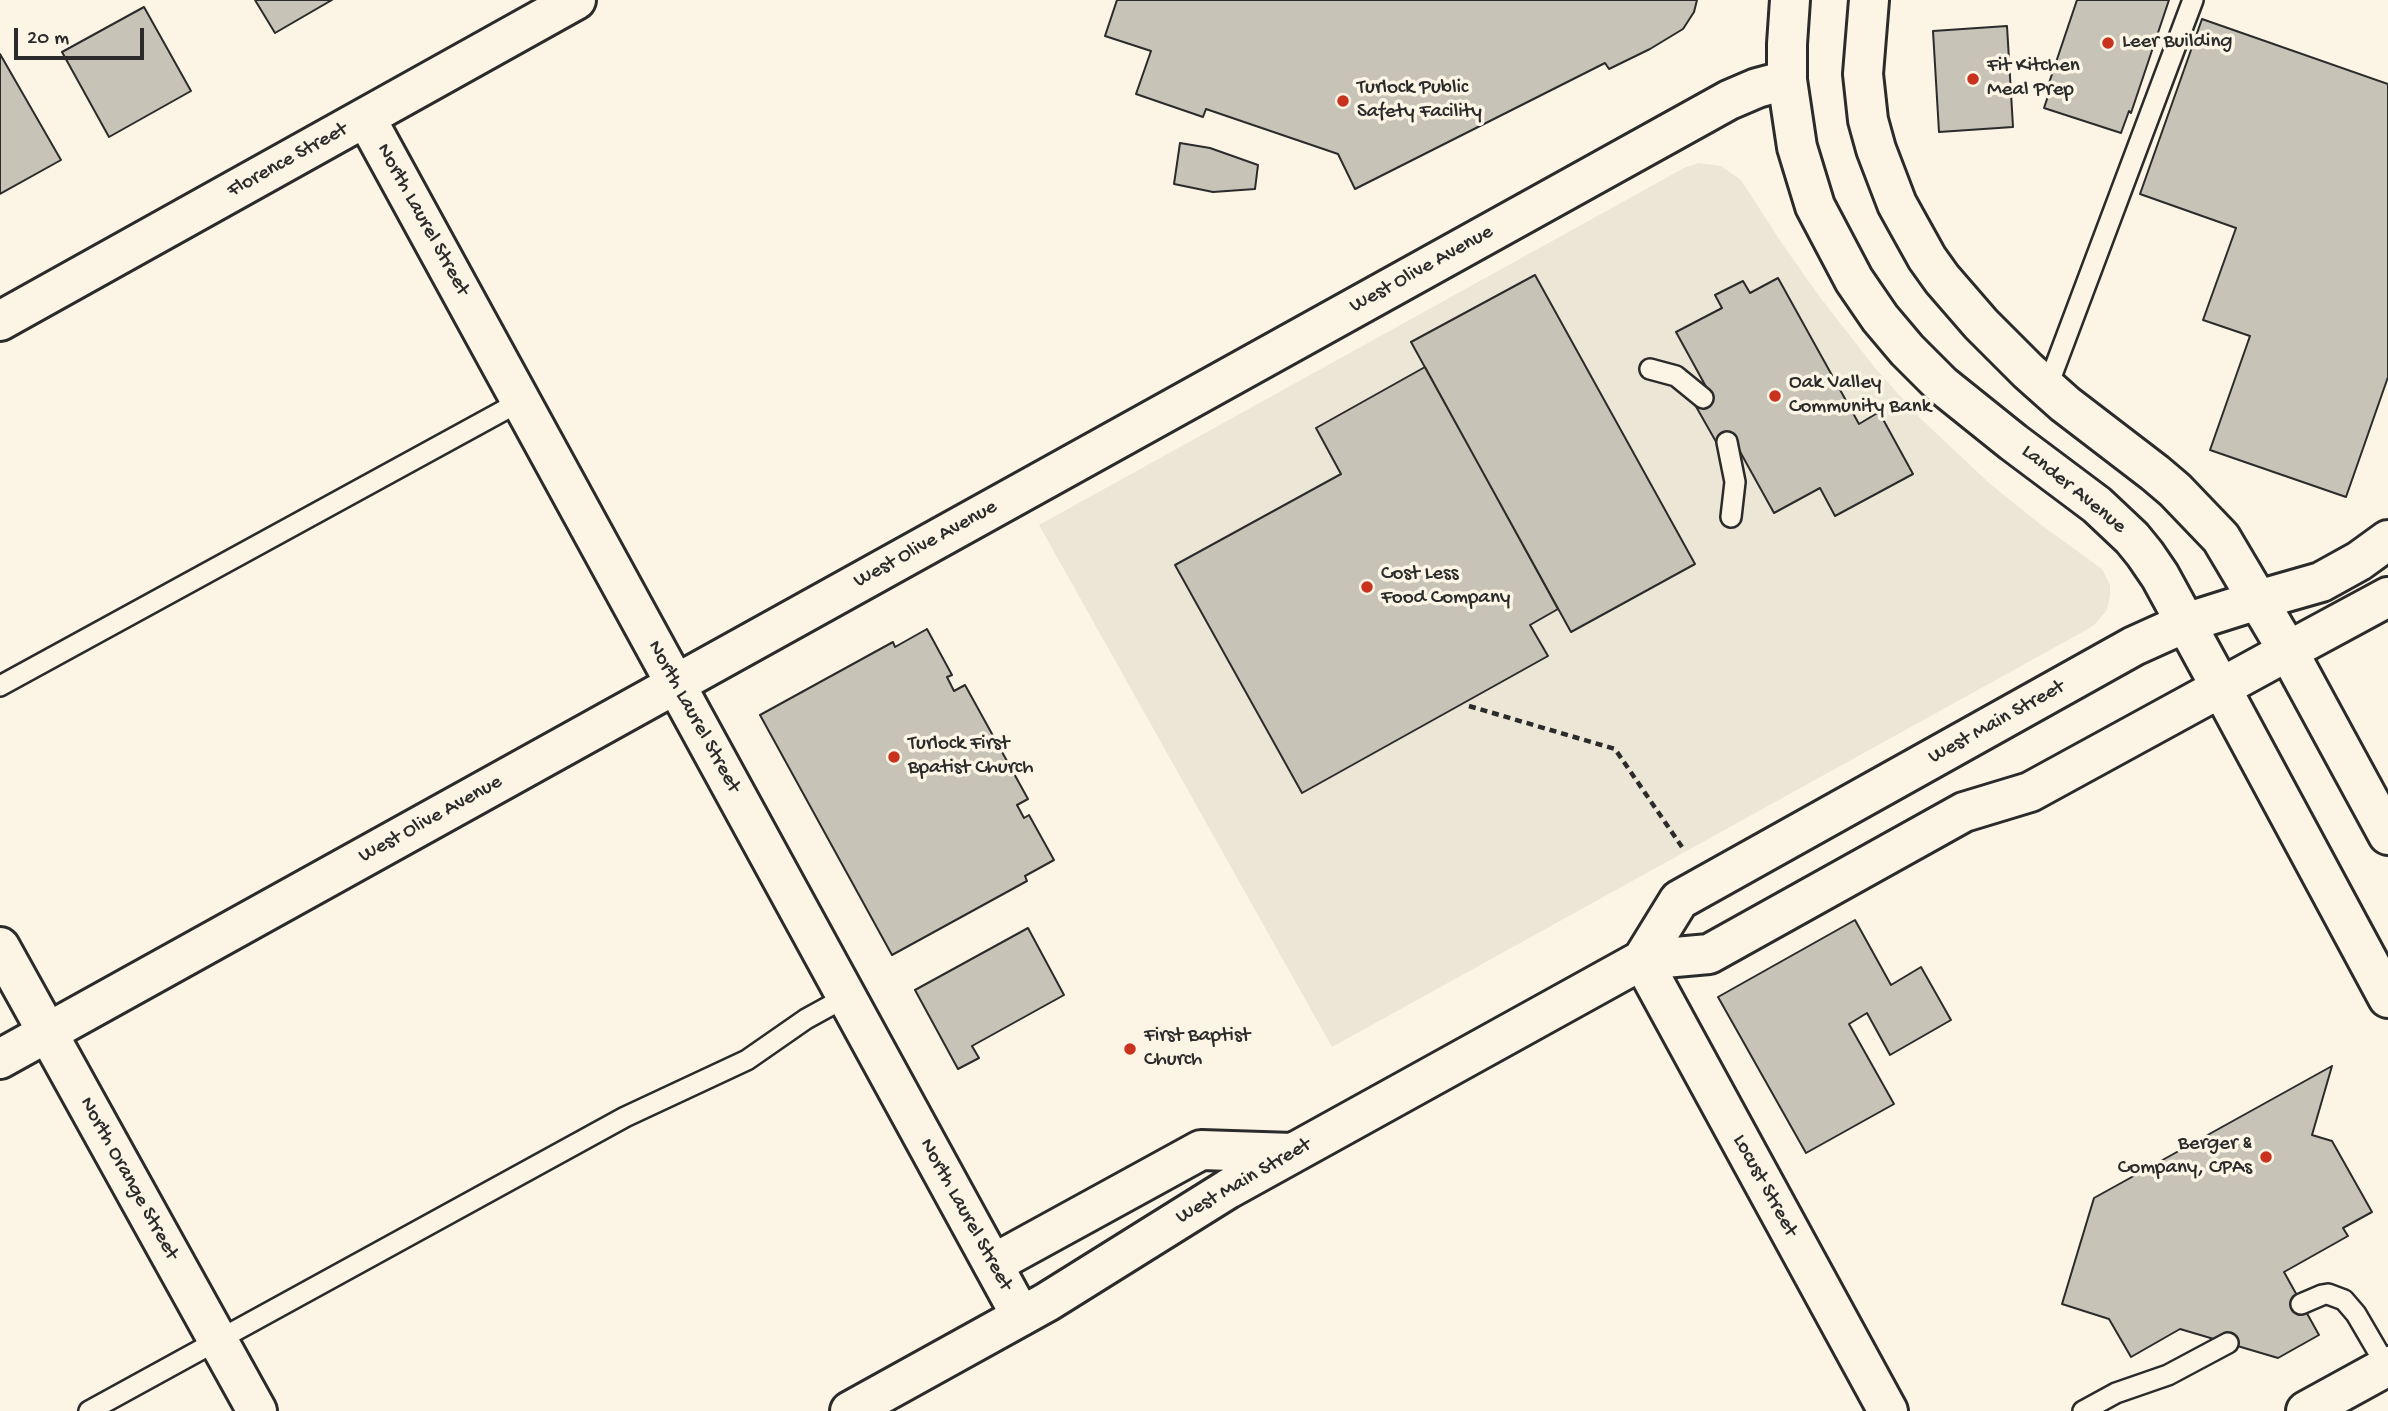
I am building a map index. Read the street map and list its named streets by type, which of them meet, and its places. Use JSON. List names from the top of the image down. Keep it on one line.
{"streets":{"street":["Florence Street","North Laurel Street","West Olive Avenue","Lander Avenue","West Main Street","North Orange Street","Locust Street"]},"crossings":[["Florence Street","North Laurel Street"],["North Laurel Street","West Olive Avenue"],["North Laurel Street","West Main Street"],["West Olive Avenue","Lander Avenue"],["West Olive Avenue","North Orange Street"],["Lander Avenue","West Main Street"],["West Main Street","Locust Street"]],"places":["Leer Building","Fit Kitchen Meal Prep","Turlock Public Safety Facility","Oak Valley Community Bank","Cost Less Food Company","Turlock First Bpatist Church","First Baptist Church","Berger & Company, CPAs"],"scale_bar":"20 m"}
